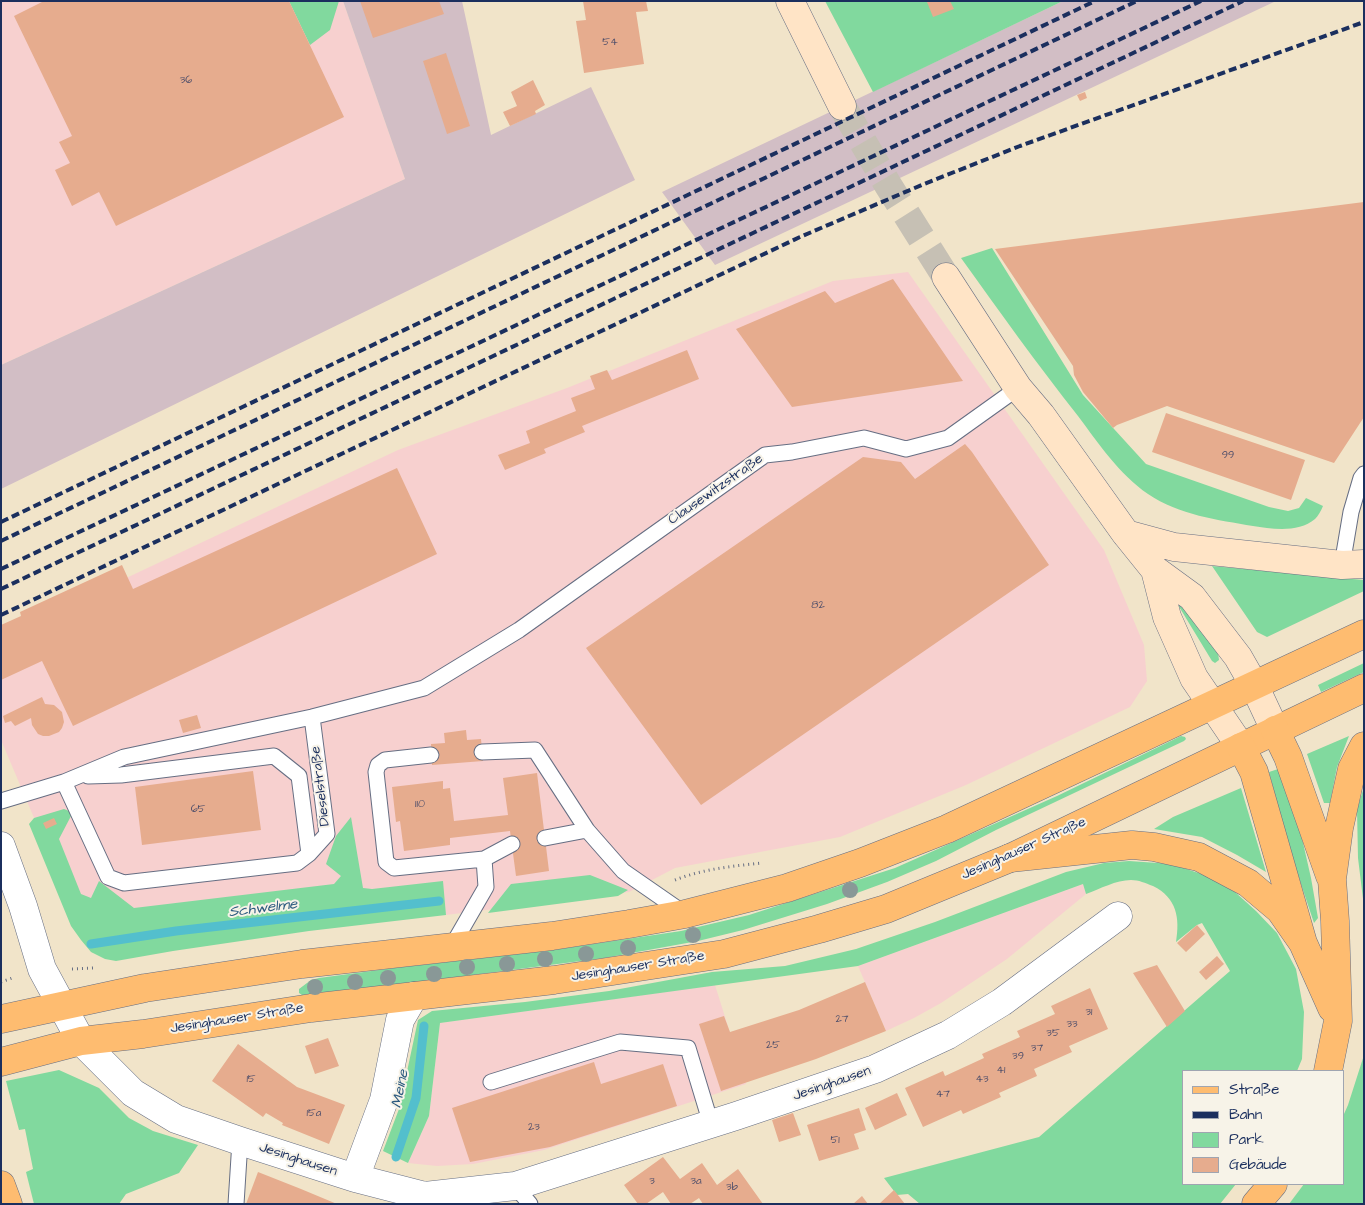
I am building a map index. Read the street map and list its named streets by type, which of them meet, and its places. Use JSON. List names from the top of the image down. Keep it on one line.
{"streets":{"main road":["Jesinghauser Straße"],"street":["Jesinghausen"],"lane":["Clausewitzstraße","Dieselstraße"]},"crossings":[["Clausewitzstraße","Dieselstraße"],["Jesinghauser Straße","Jesinghausen"]],"water":["Schwelme","Meine"],"house_numbers":["54","36","99","82","110","65","31","27","33","35","25","37","39","41","15","43","47","15a","23","51","3","3a","3b"],"legend":["Straße","Bahn","Park","Gebäude"]}
